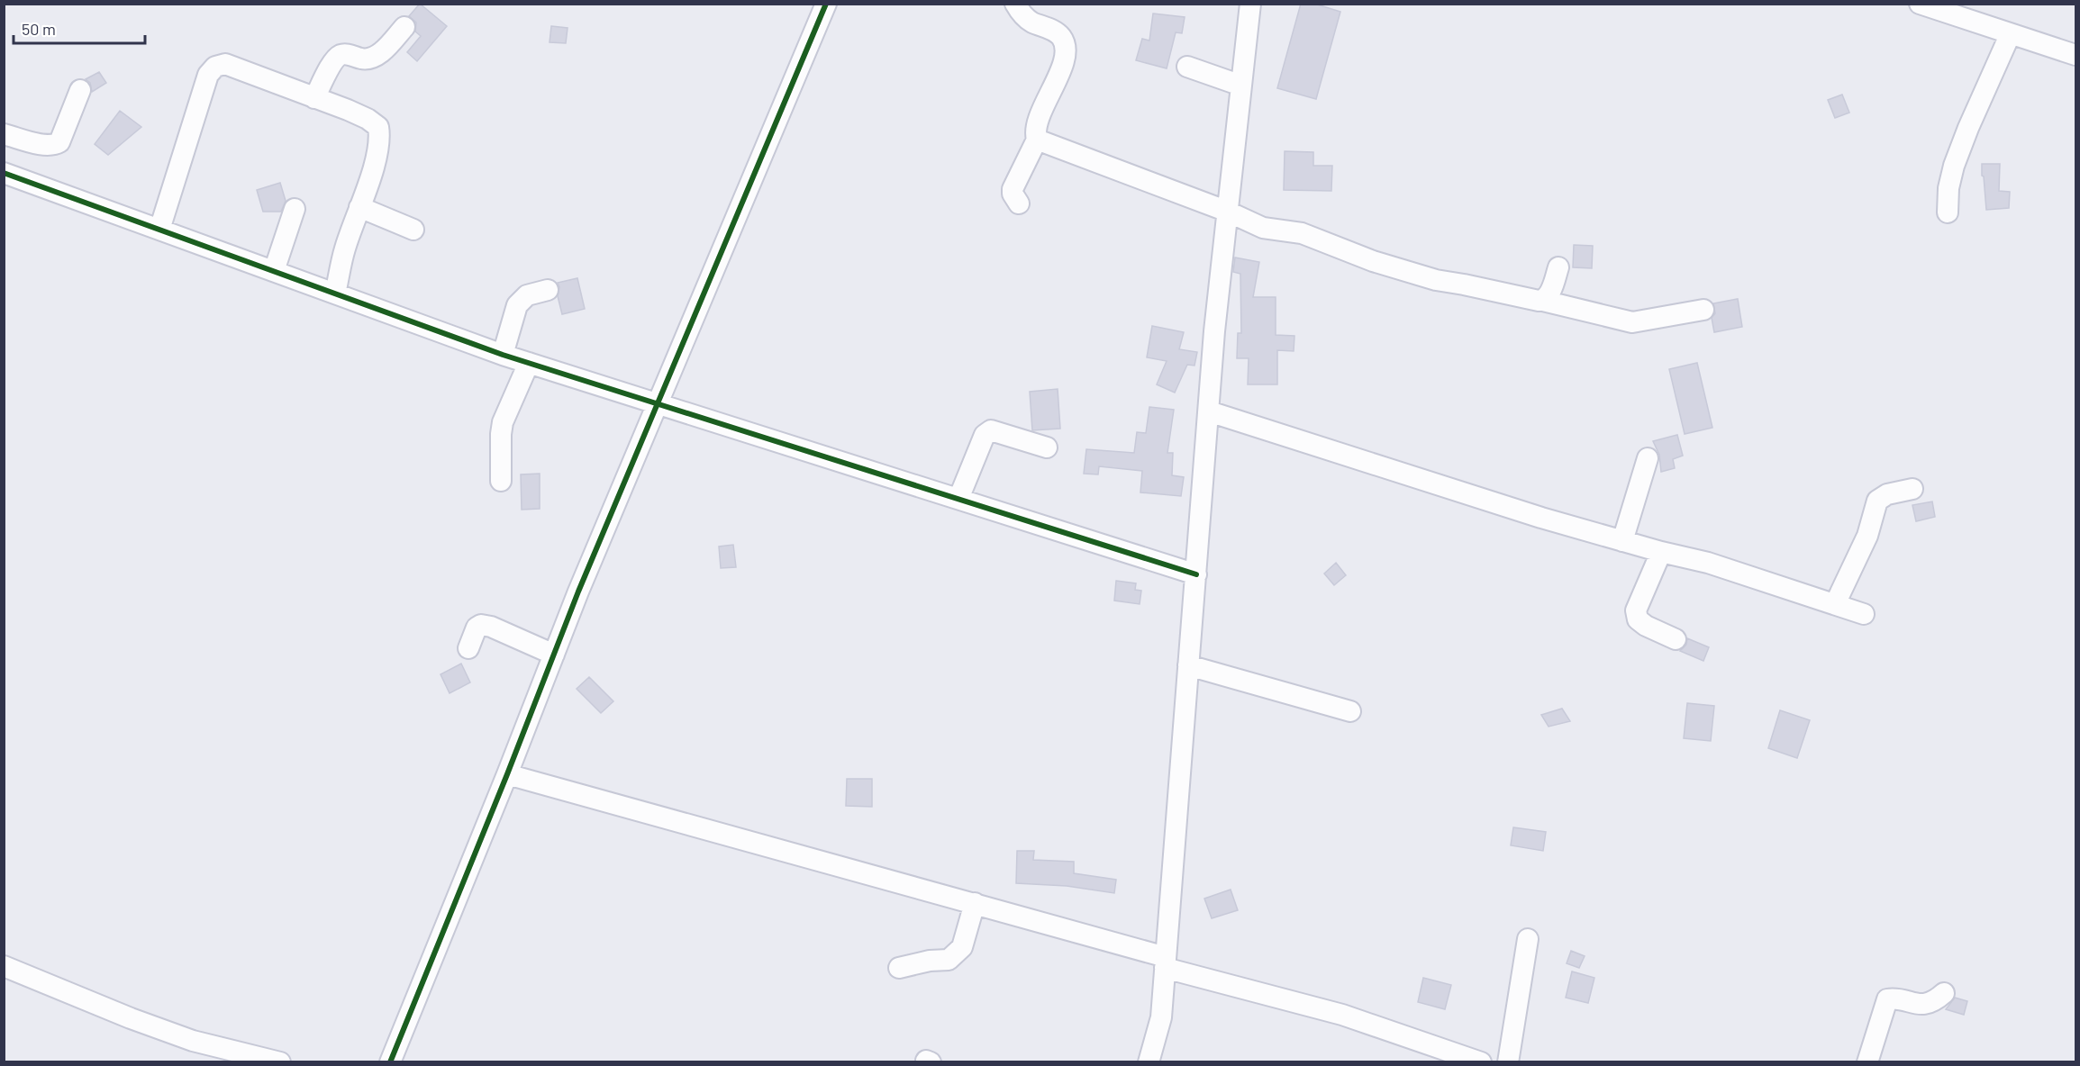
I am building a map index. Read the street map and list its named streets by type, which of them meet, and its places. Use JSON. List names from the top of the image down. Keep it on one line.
{"scale_bar":"50 m"}
